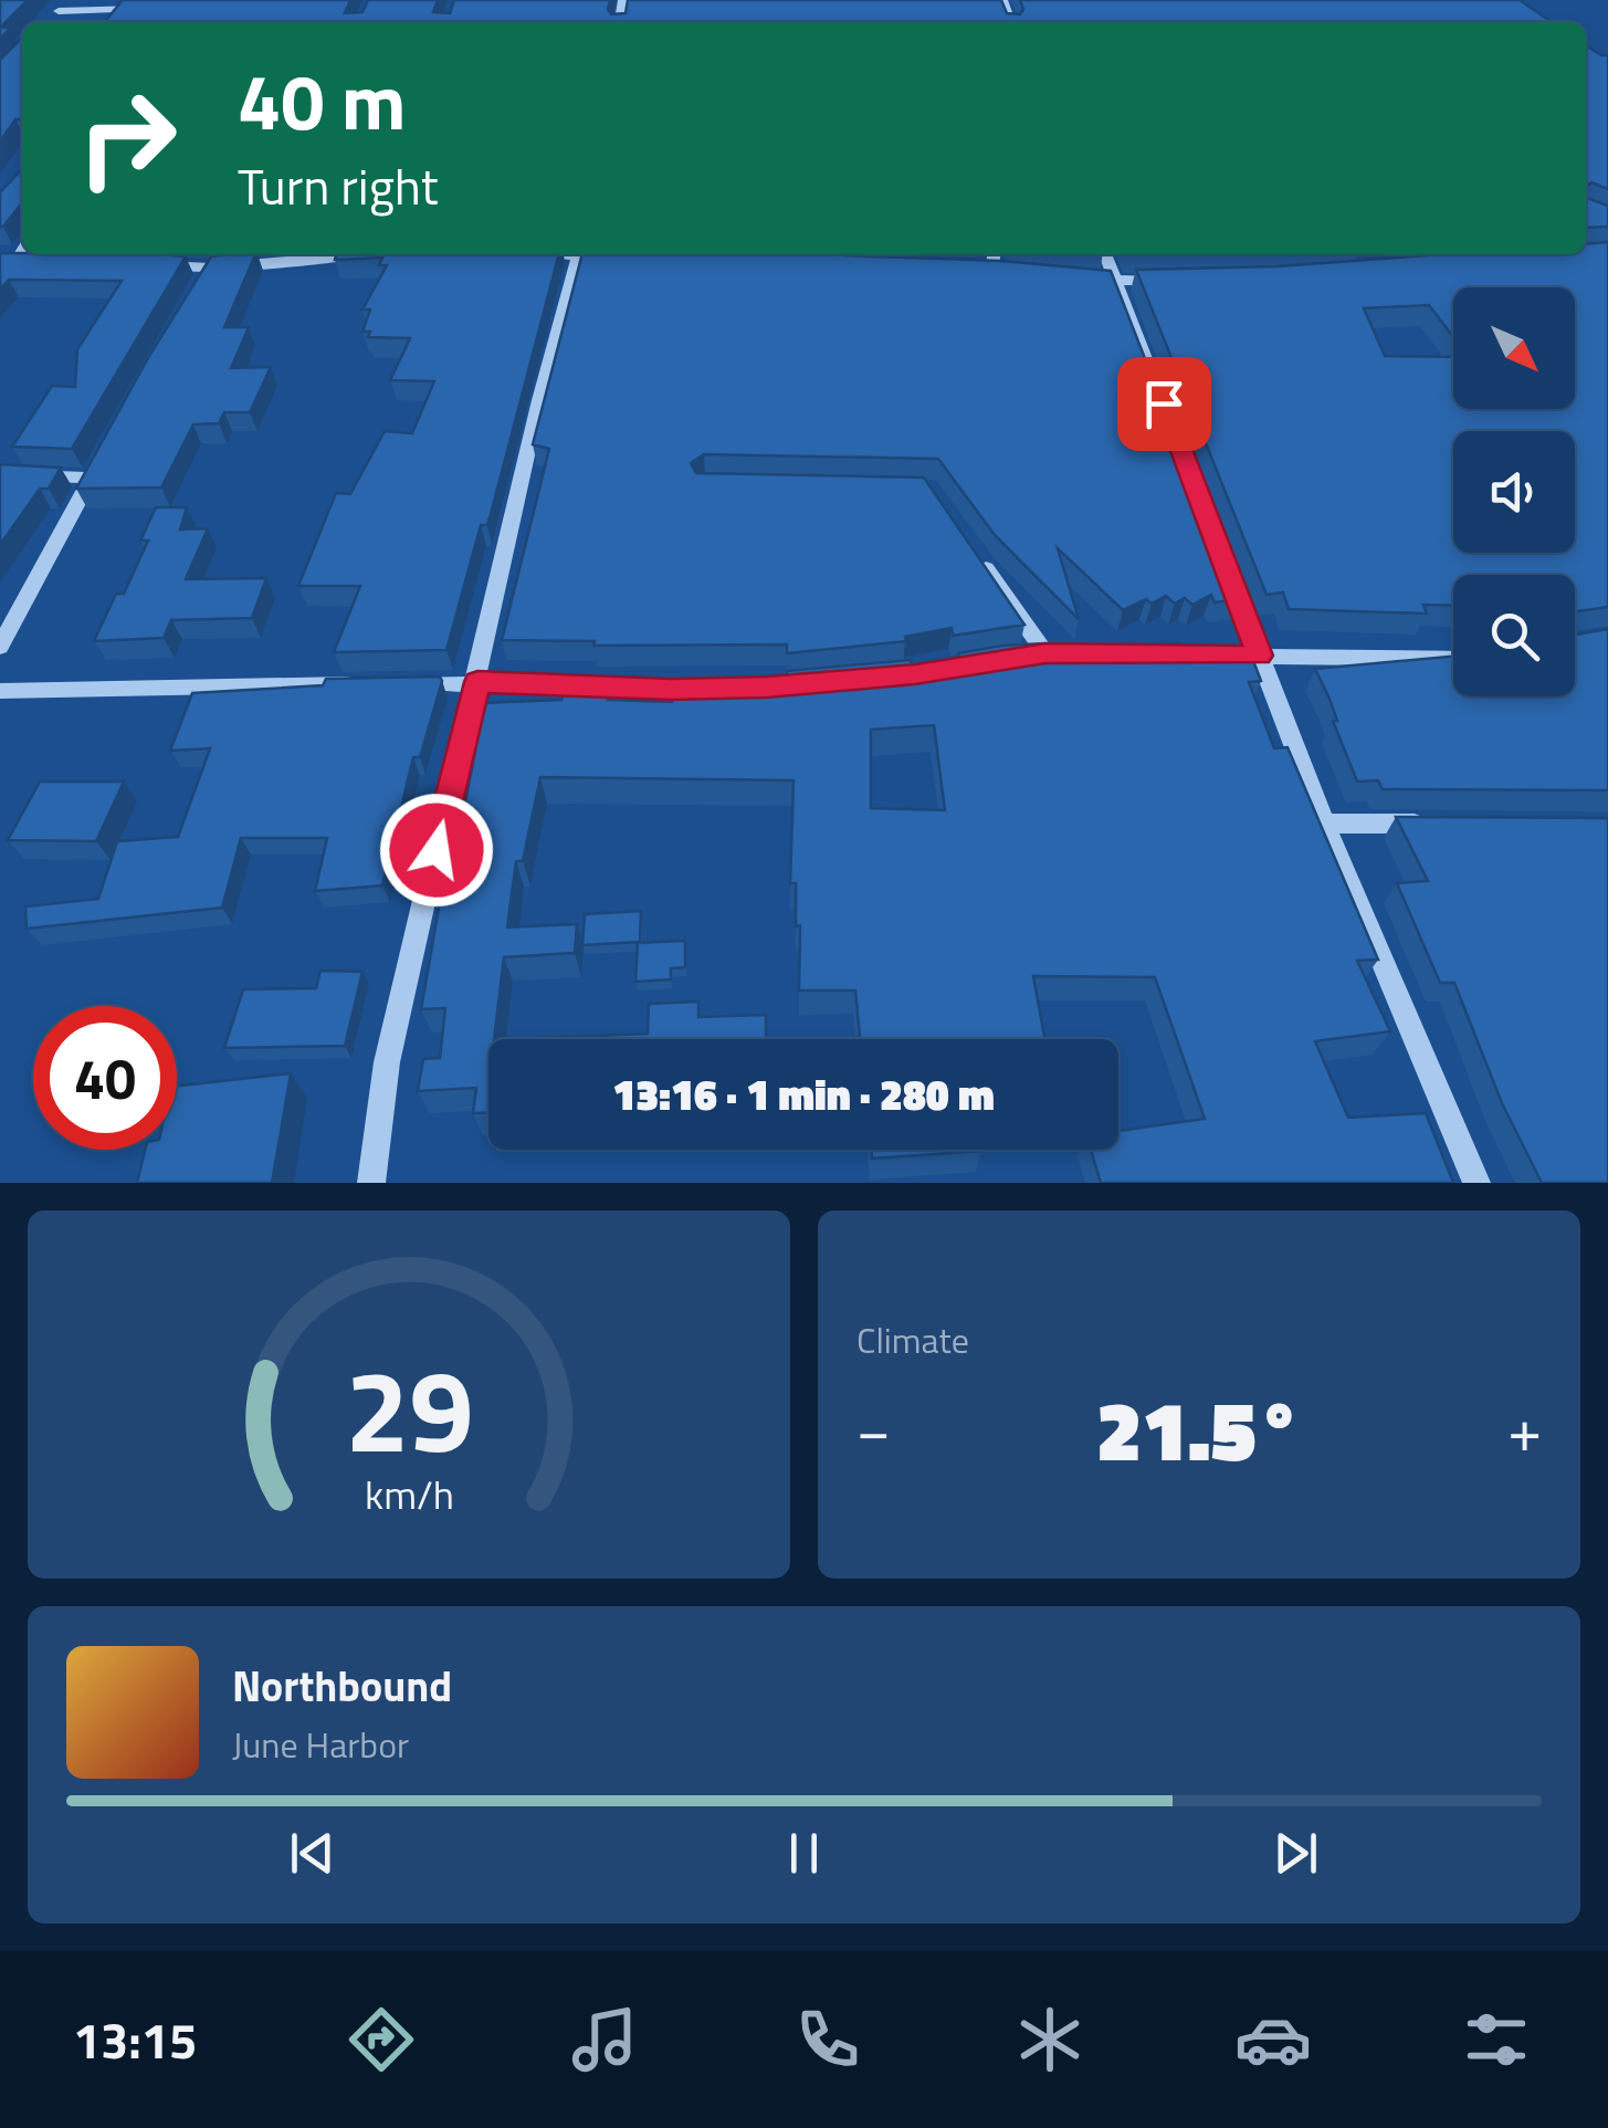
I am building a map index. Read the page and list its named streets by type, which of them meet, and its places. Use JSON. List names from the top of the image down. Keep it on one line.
{"north":"bottom right","page":{"turn":["40 m","Turn right"],"limit":"40","trip":"13:16 · 1 min · 280 m","tile":"Climate","heat":["−","21.5°","+"],"song":["Northbound","June Harbor"],"tabs":"13:15","gauge":["29","km/h"]}}
